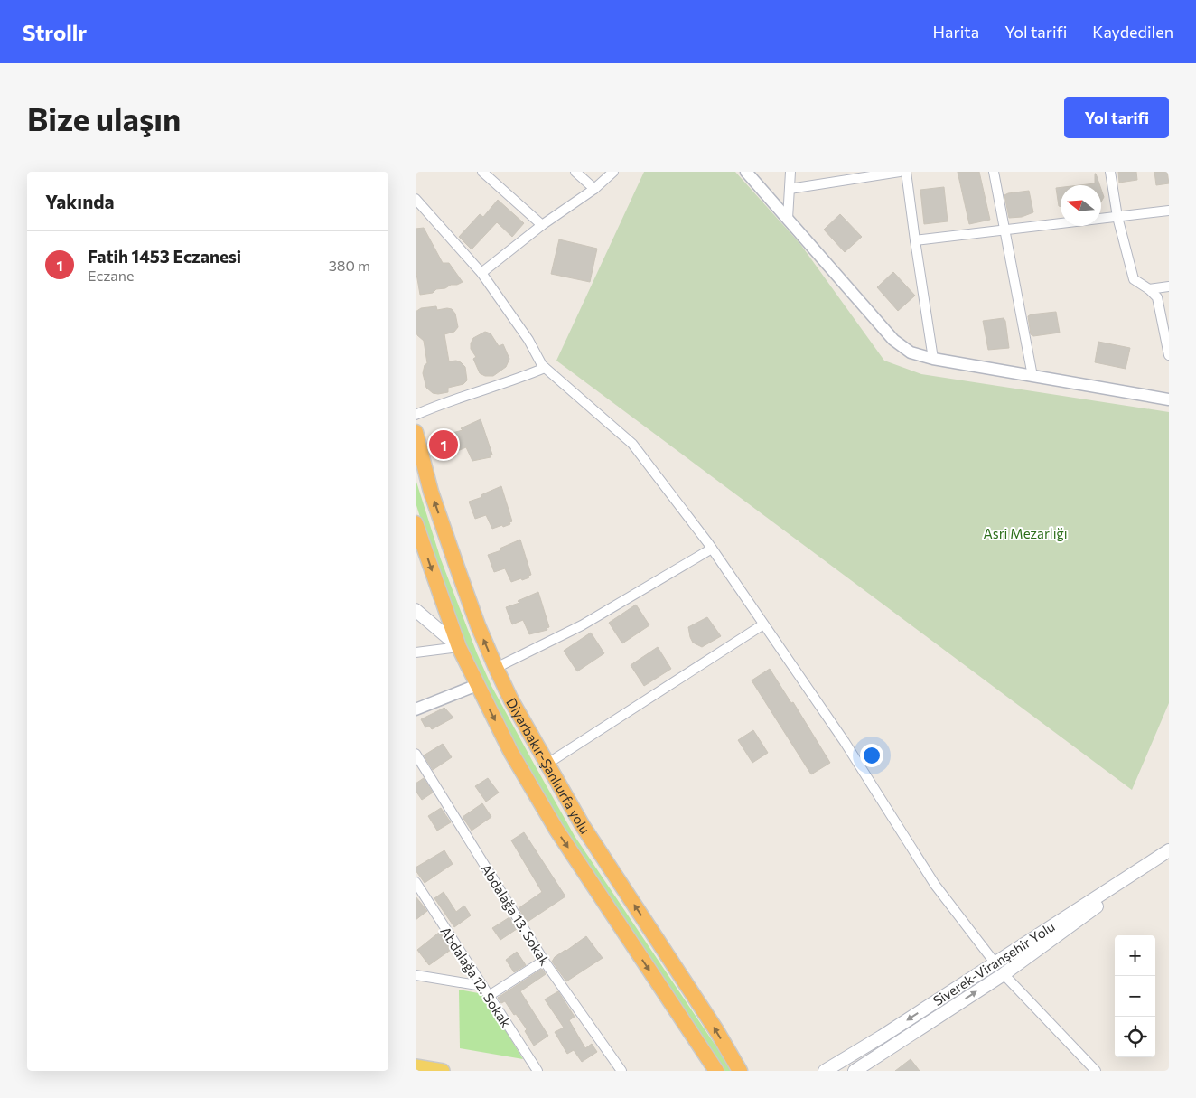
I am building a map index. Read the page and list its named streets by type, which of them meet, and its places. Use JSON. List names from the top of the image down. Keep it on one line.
{"streets":{"highway":["Diyarbakır-Şanlıurfa yolu"],"main road":["Siverek-Viranşehir Yolu"],"street":["Abdalağa 13. Sokak","Abdalağa 12. Sokak"]},"parks":["Asri Mezarlığı"],"north":"left","page":{"header":"Strollr","nav":["Harita","Yol tarifi","Kaydedilen"],"buttons":"Yol tarifi","title":"Bize ulaşın","heading":"Yakında","list":[{"mark":"1","name":"Fatih 1453 Eczanesi","note":"Eczane","value":"380 m"}],"pins":"1","map_buttons":["+","−"]}}
